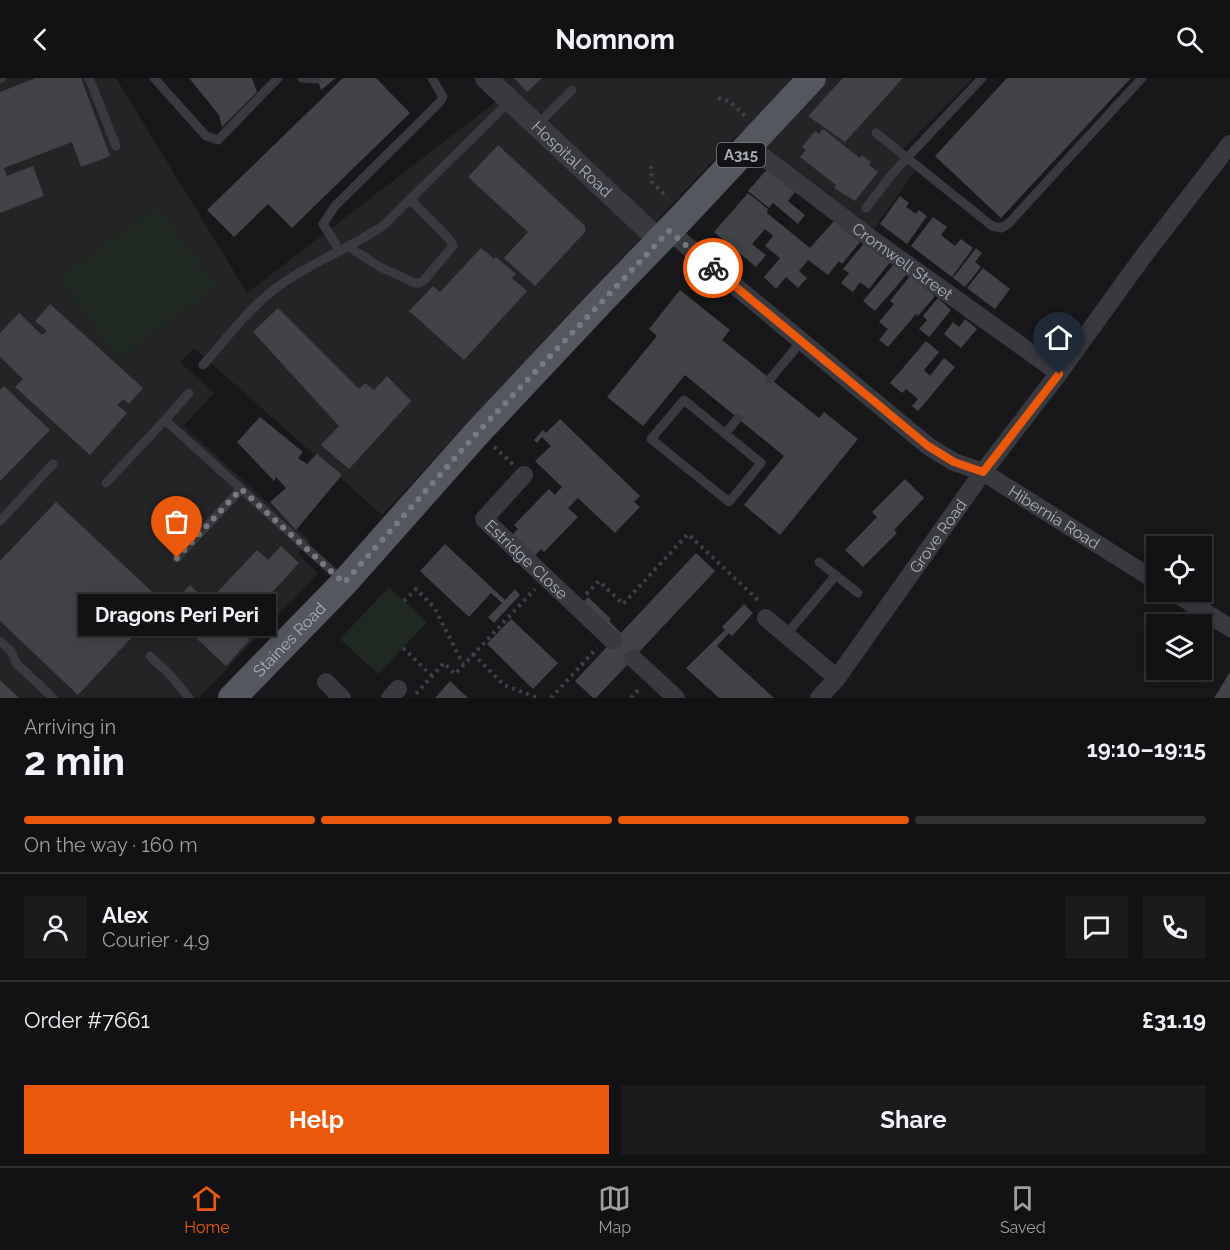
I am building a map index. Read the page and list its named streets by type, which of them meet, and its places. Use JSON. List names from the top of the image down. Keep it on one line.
{"streets":{"main road":["A315","Staines Road"],"street":["Hospital Road","Cromwell Street","Hibernia Road","Grove Road","Estridge Close"]},"crossings":[["Hospital Road","Hibernia Road"],["Hospital Road","Staines Road"],["Cromwell Street","Grove Road"],["Cromwell Street","Staines Road"],["Hibernia Road","Grove Road"],["Hibernia Road","Staines Road"]],"places":["Dragons Peri Peri"],"page":{"header":"Nomnom","bubble":"Dragons Peri Peri","heading":["2 min","Arriving in","19:10–19:15"],"panel":["Alex","Courier · 4.9","Order #7661","£31.19"],"bar":"On the way · 160 m","buttons":["Help","Share"],"tabs":["Home","Map","Saved"]}}
